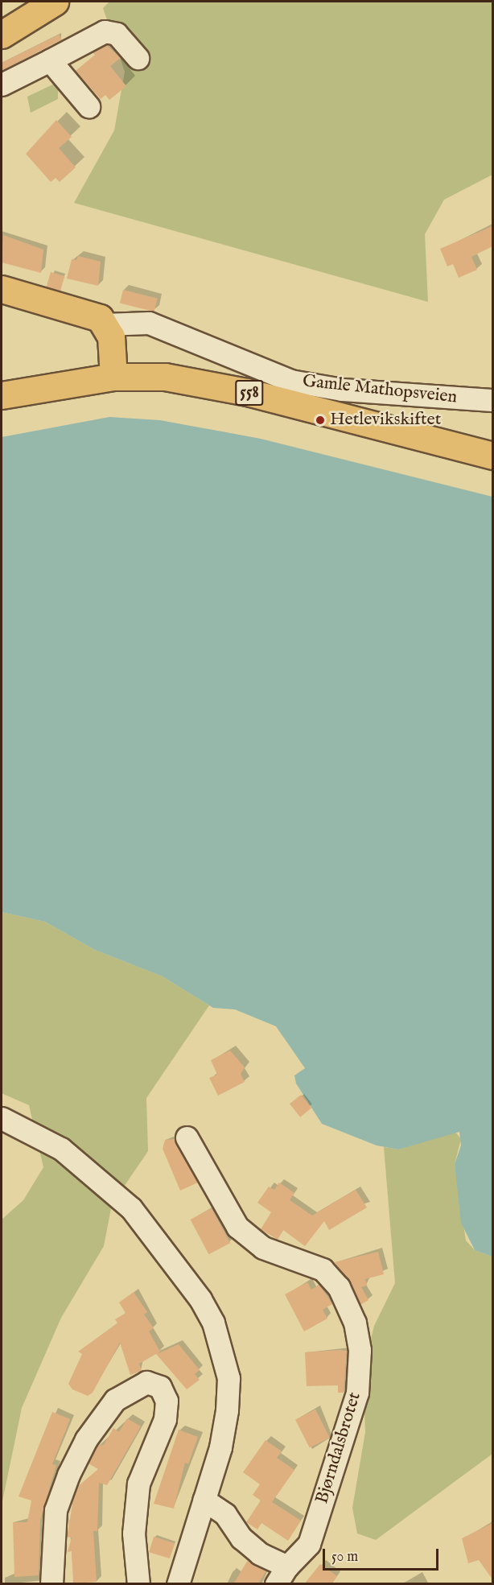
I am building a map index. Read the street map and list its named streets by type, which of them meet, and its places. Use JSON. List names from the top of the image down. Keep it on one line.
{"streets":{"main road":["558"],"street":["Gamle Mathopsveien","Bjørndalsbrotet"]},"places":["Hetlevikskiftet"],"scale_bar":"50 m"}
